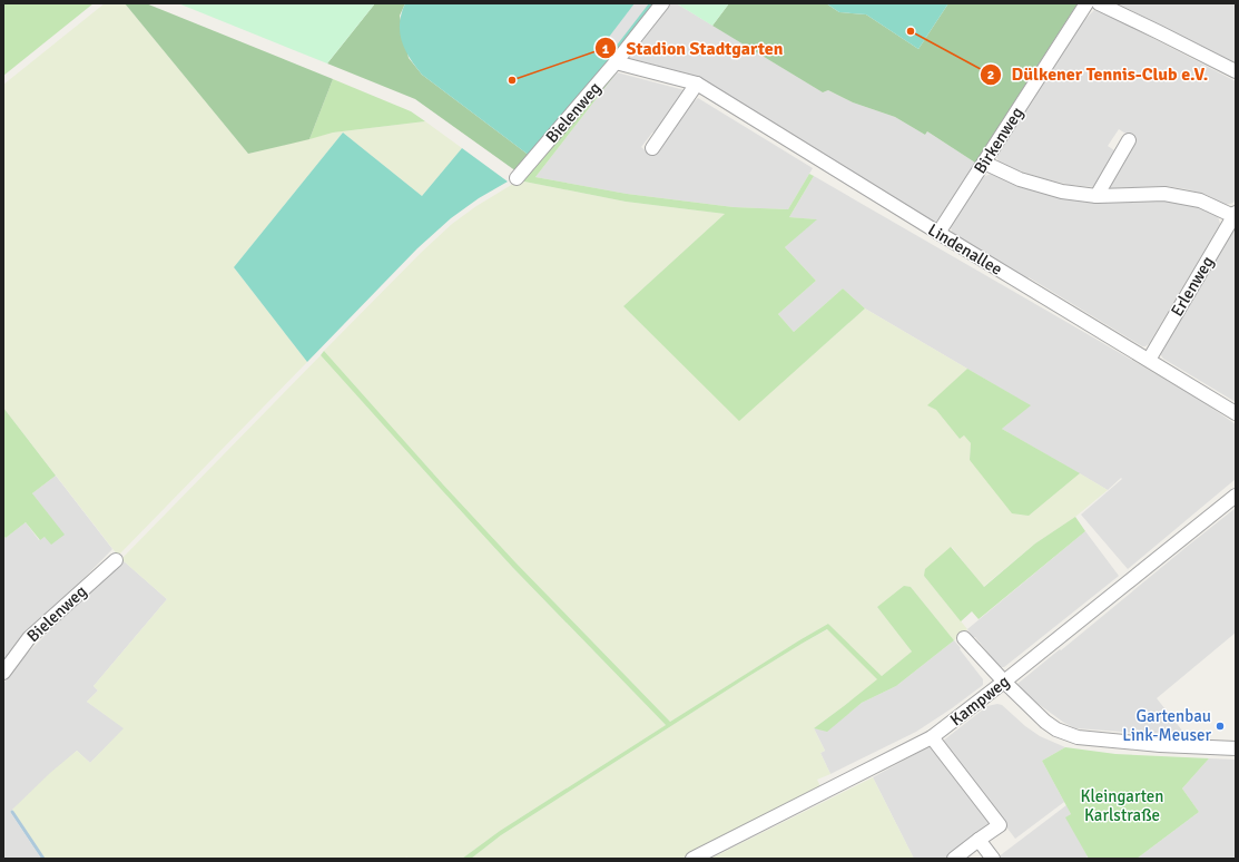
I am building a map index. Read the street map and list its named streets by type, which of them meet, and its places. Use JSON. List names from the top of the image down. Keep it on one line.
{"streets":{"street":["Bielenweg","Birkenweg","Lindenallee","Erlenweg","Kampweg"]},"crossings":[["Bielenweg","Lindenallee"],["Birkenweg","Lindenallee"],["Lindenallee","Erlenweg"]],"parks":["Kleingarten Karlstraße"],"places":["Dülkener Tennis-Club e.V.","Stadion Stadtgarten","Gartenbau Link-Meuser"]}
